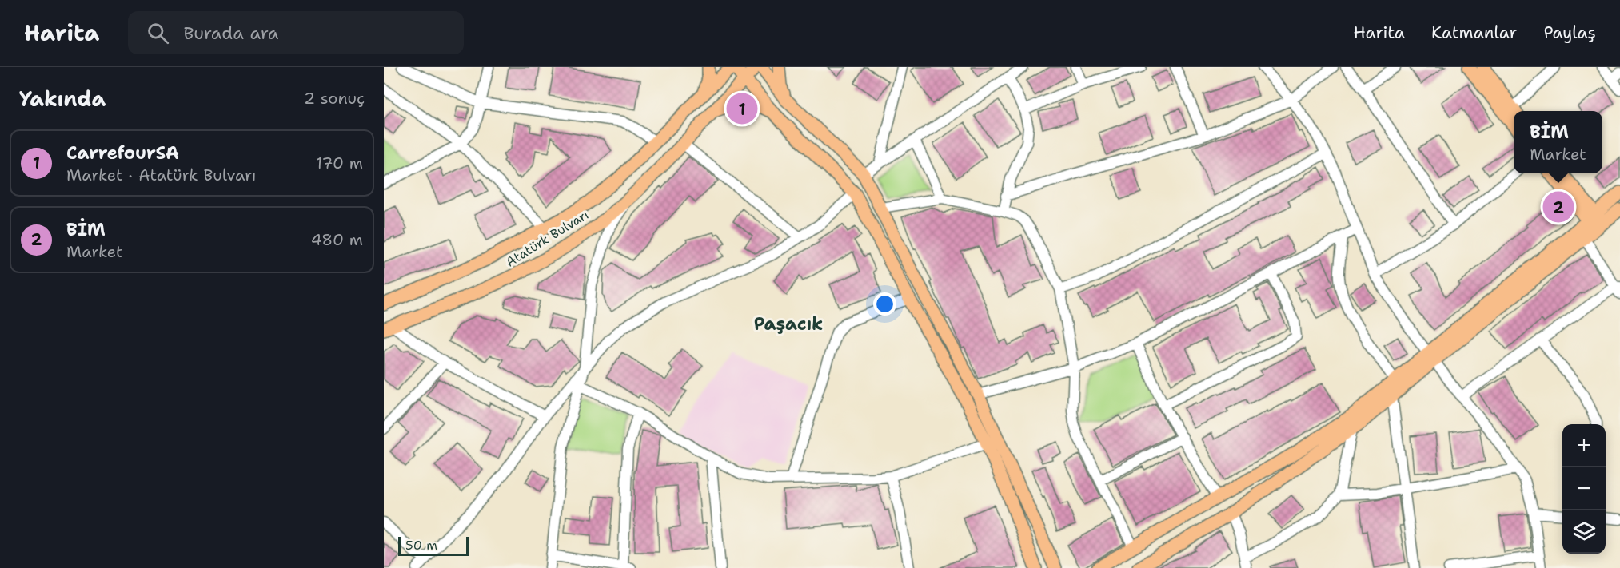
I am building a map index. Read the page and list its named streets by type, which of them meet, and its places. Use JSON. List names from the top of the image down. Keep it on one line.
{"streets":{"main road":["Atatürk Bulvarı"]},"districts":["Paşacık"],"scale_bar":"50 m","page":{"header":"Harita","search":"Burada ara","nav":["Harita","Katmanlar","Paylaş"],"heading":["Yakında","2 sonuç"],"pins":["1","2"],"popup":["BİM","Market"],"list":[{"mark":"1","name":"CarrefourSA","note":"Market · Atatürk Bulvarı","value":"170 m"},{"mark":"2","name":"BİM","note":"Market","value":"480 m"}],"map_buttons":["+","−"],"scale":"50 m"}}
